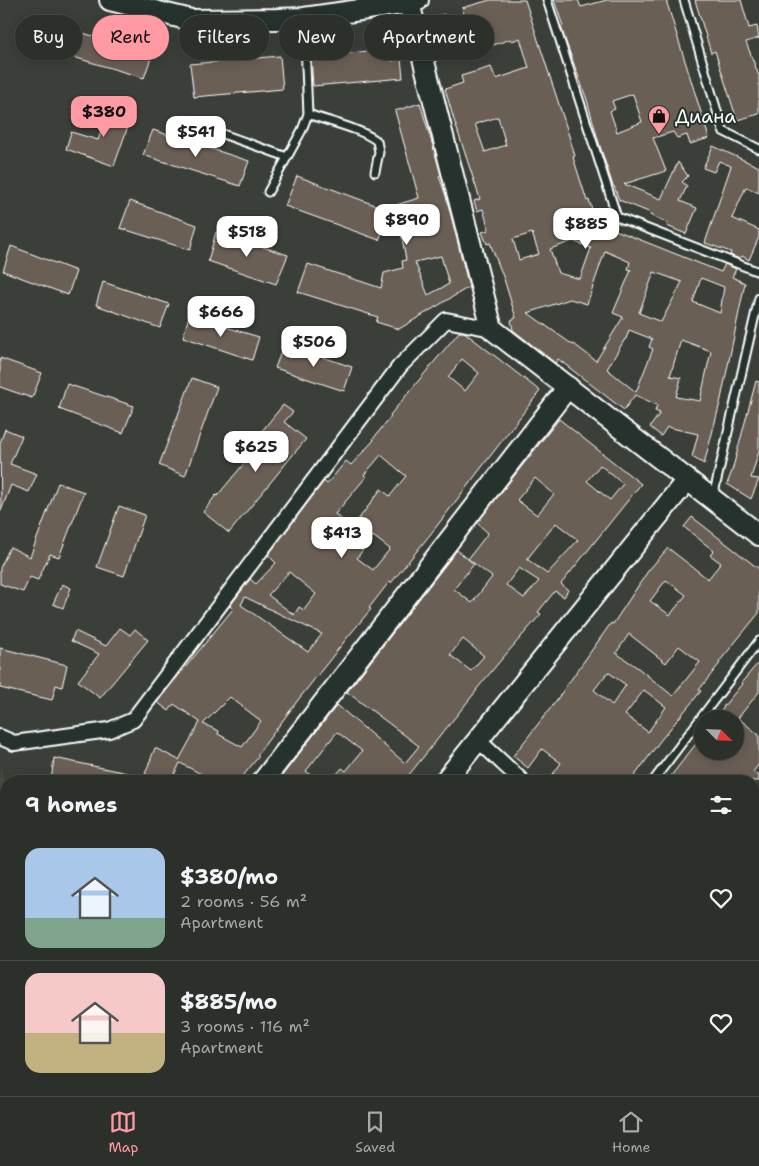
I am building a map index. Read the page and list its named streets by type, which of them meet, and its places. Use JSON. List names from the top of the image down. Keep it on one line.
{"places":{"shop":["Диана"]},"north":"bottom right","page":{"chip":["Buy","Rent","Filters","New","Apartment"],"price":["$380","$541","$890","$885","$518","$666","$506","$625","$413"],"heading":"9 homes","list":[{"name":"$380/mo","note":"2 rooms · 56 m² · Apartment"},{"name":"$885/mo","note":"3 rooms · 116 m² · Apartment"}],"tabs":["Map","Saved","Home"]}}
